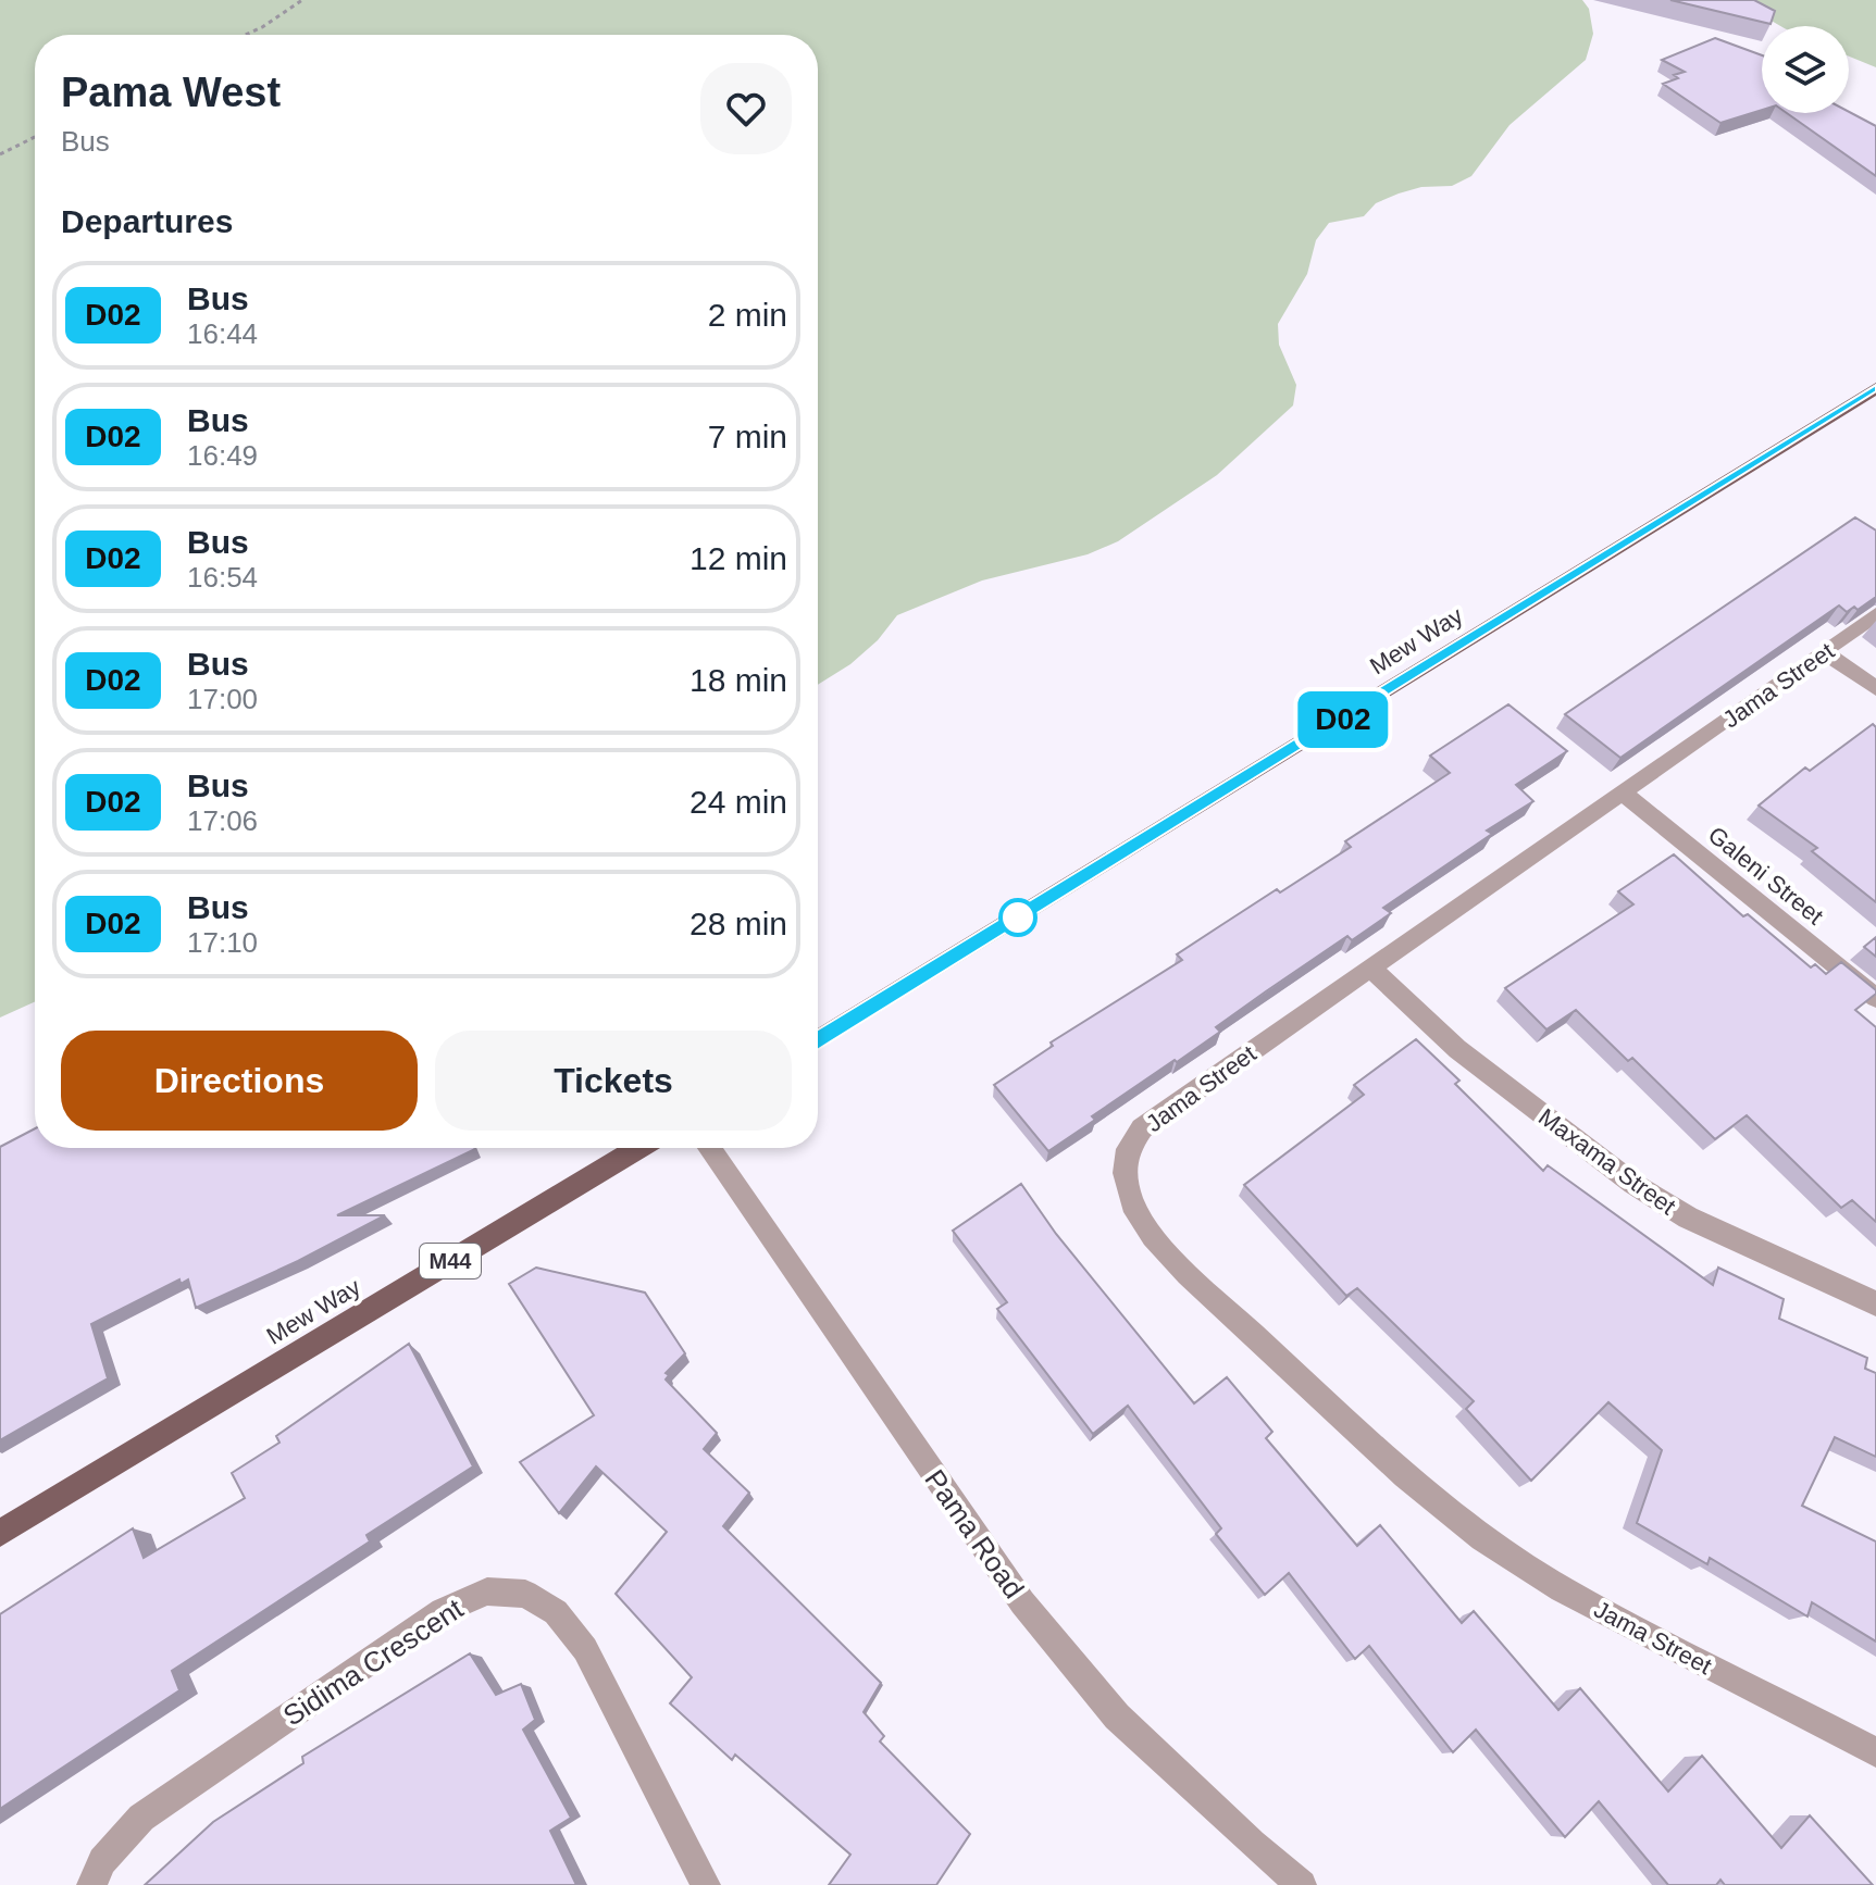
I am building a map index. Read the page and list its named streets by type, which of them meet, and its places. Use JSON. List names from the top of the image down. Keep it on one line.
{"streets":{"main road":["Mew Way","M44"],"street":["Jama Street","Galeni Street","Maxama Street","Pama Road","Sidima Crescent"]},"crossings":[["Jama Street","Galeni Street"],["Jama Street","Maxama Street"]],"lines":["bus line D02"],"page":{"on_map":"D02","heading":[["Pama West","Bus"],"Departures"],"list":[{"mark":"D02","name":"Bus","note":"16:44","value":"2 min"},{"mark":"D02","name":"Bus","note":"16:49","value":"7 min"},{"mark":"D02","name":"Bus","note":"16:54","value":"12 min"},{"mark":"D02","name":"Bus","note":"17:00","value":"18 min"},{"mark":"D02","name":"Bus","note":"17:06","value":"24 min"},{"mark":"D02","name":"Bus","note":"17:10","value":"28 min"}],"buttons":["Directions","Tickets"]}}
